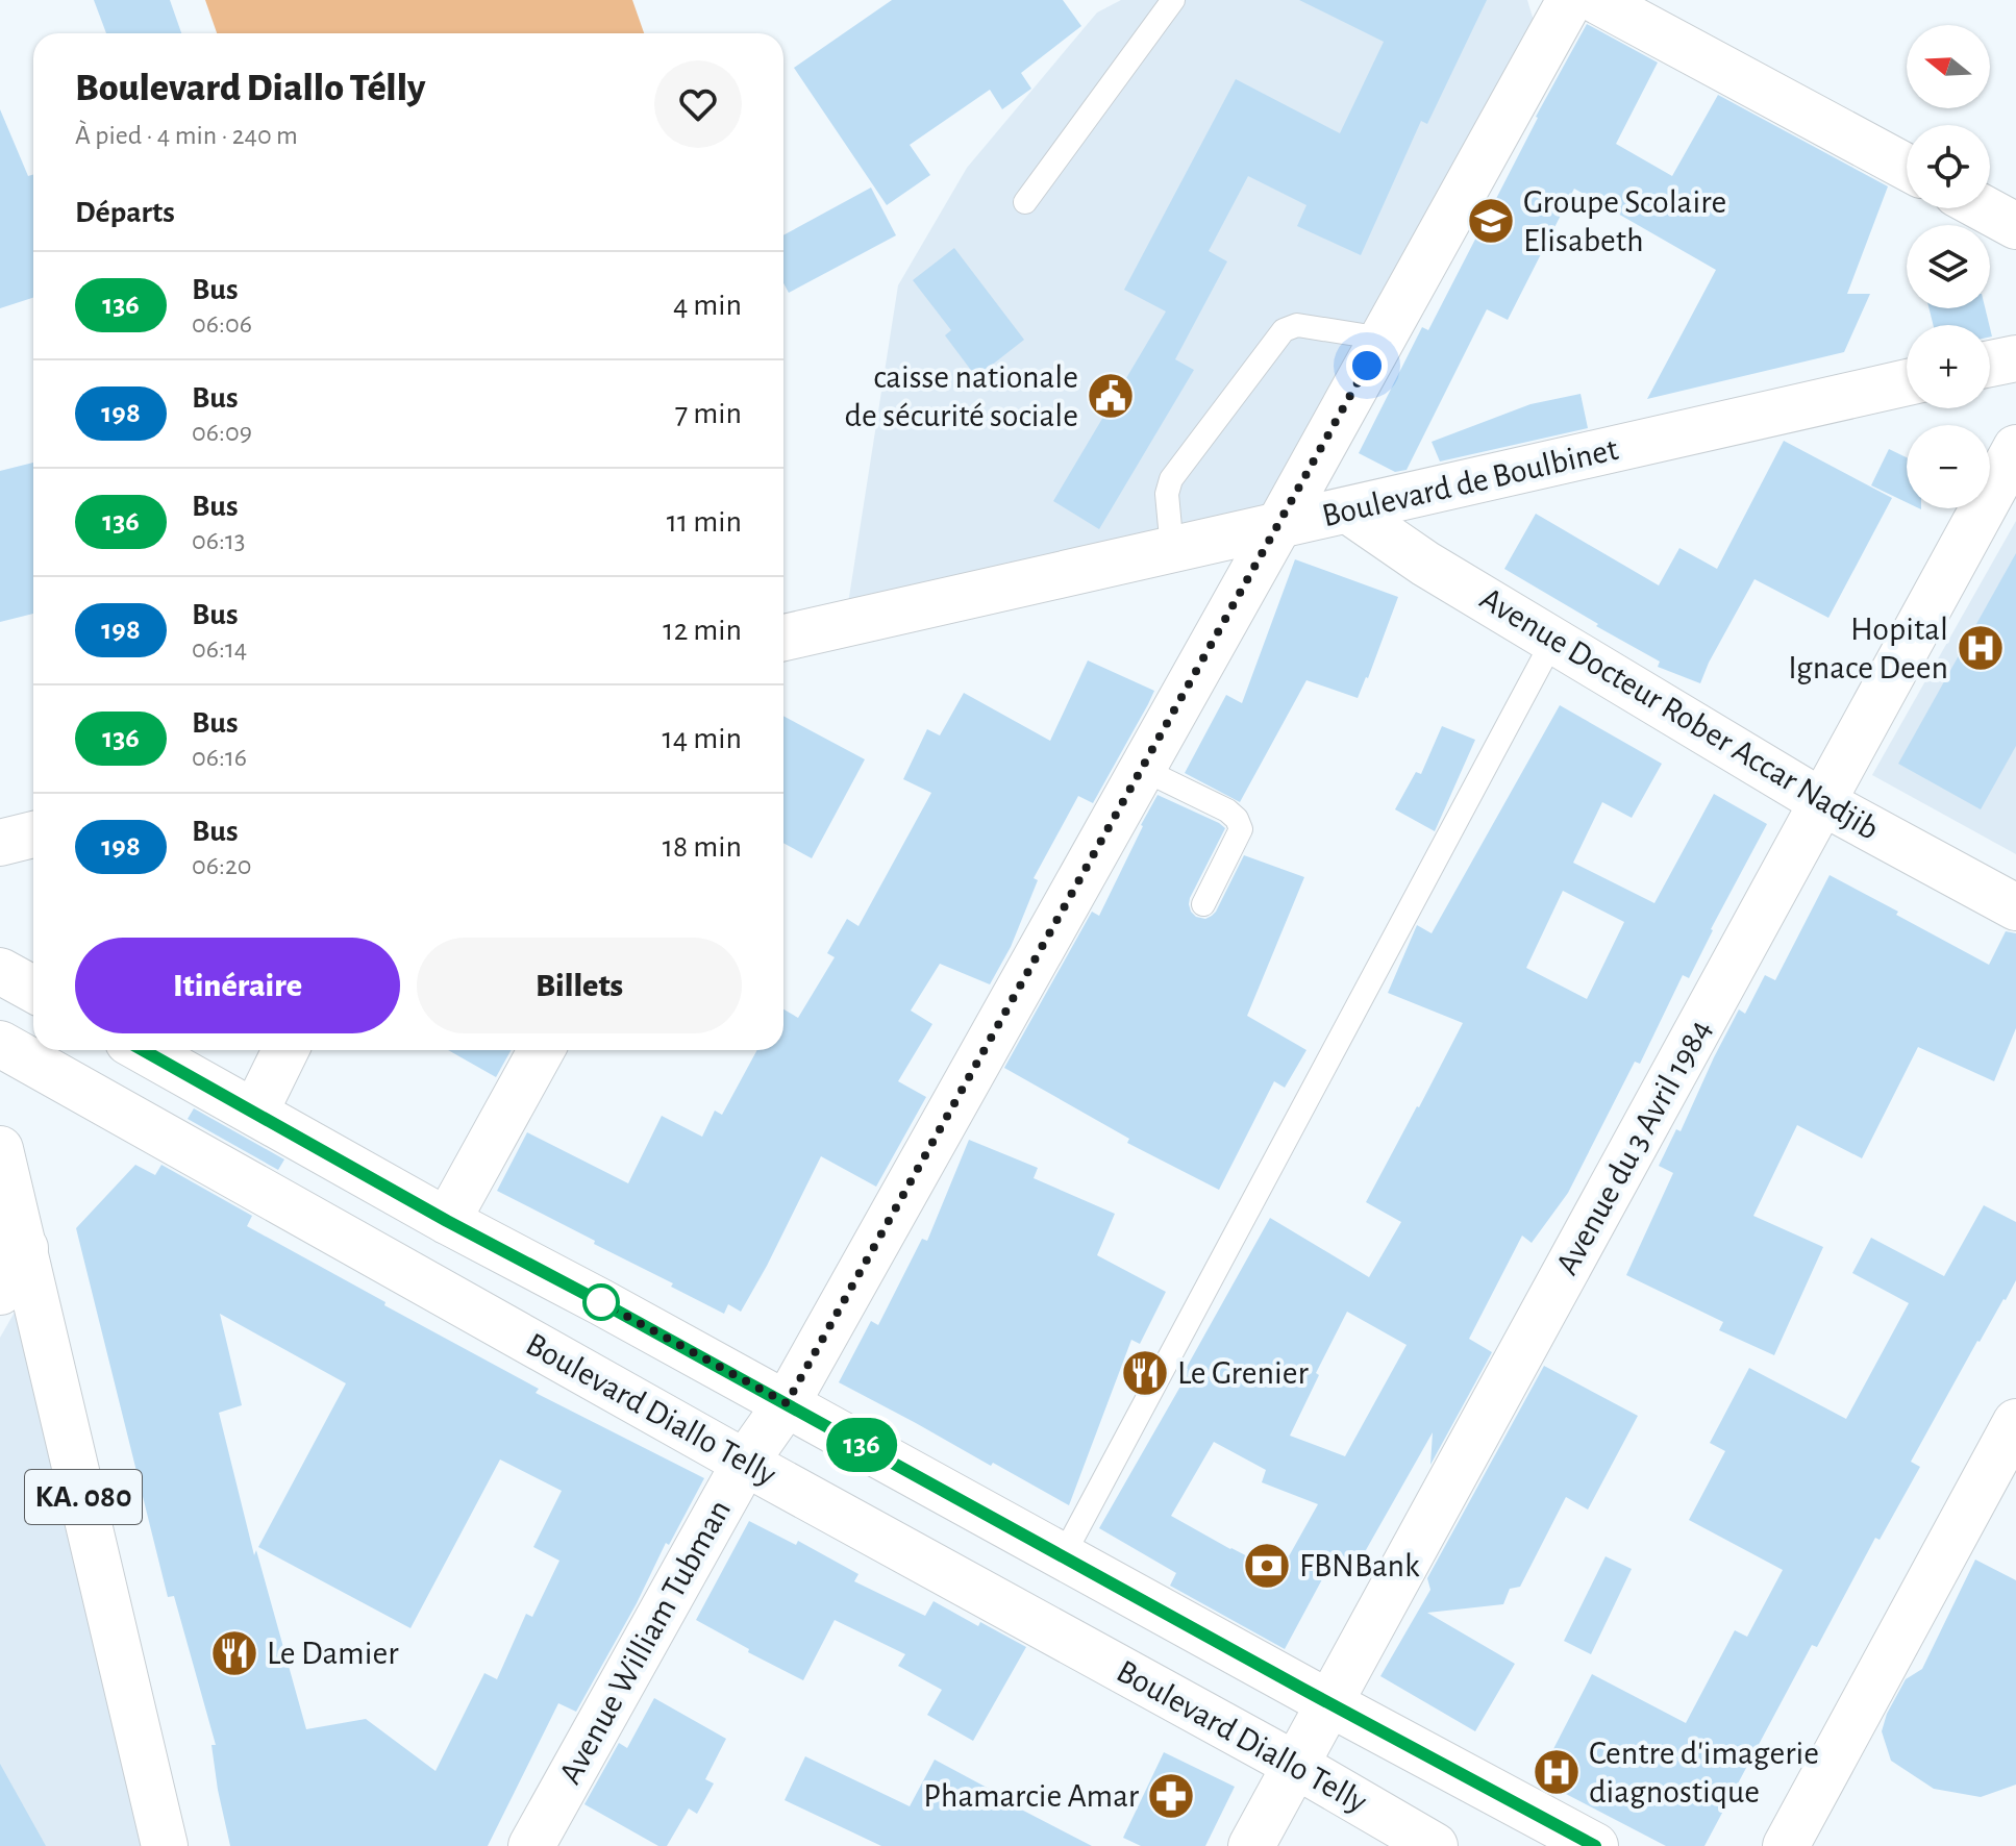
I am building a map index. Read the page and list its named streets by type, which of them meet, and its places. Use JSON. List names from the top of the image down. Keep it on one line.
{"streets":{"street":["Boulevard de Boulbinet","Avenue Docteur Rober Accar Nadjib","Avenue du 3 Avril 1984","Boulevard Diallo Telly","KA. 080","Avenue William Tubman"]},"crossings":[["Boulevard de Boulbinet","Avenue Docteur Rober Accar Nadjib"],["Boulevard de Boulbinet","Avenue William Tubman"],["Avenue Docteur Rober Accar Nadjib","Avenue du 3 Avril 1984"],["Avenue du 3 Avril 1984","Boulevard Diallo Telly"],["Boulevard Diallo Telly","Avenue William Tubman"]],"places":{"school or university":["Groupe Scolaire Elisabeth"],"public building":["caisse nationale de sécurité sociale"],"hospital":["Hopital Ignace Deen","Centre d'imagerie diagnostique"],"restaurant":["Le Grenier","Le Damier"],"bank":["FBNBank"],"pharmacy":["Phamarcie Amar"]},"lines":["bus line 136"],"north":"left","page":{"on_map":"136","map_buttons":["+","−"],"heading":[["Boulevard Diallo Télly","À pied · 4 min · 240 m"],"Départs"],"list":[{"mark":"136","name":"Bus","note":"06:06","value":"4 min"},{"mark":"198","name":"Bus","note":"06:09","value":"7 min"},{"mark":"136","name":"Bus","note":"06:13","value":"11 min"},{"mark":"198","name":"Bus","note":"06:14","value":"12 min"},{"mark":"136","name":"Bus","note":"06:16","value":"14 min"},{"mark":"198","name":"Bus","note":"06:20","value":"18 min"}],"buttons":["Itinéraire","Billets"]}}
